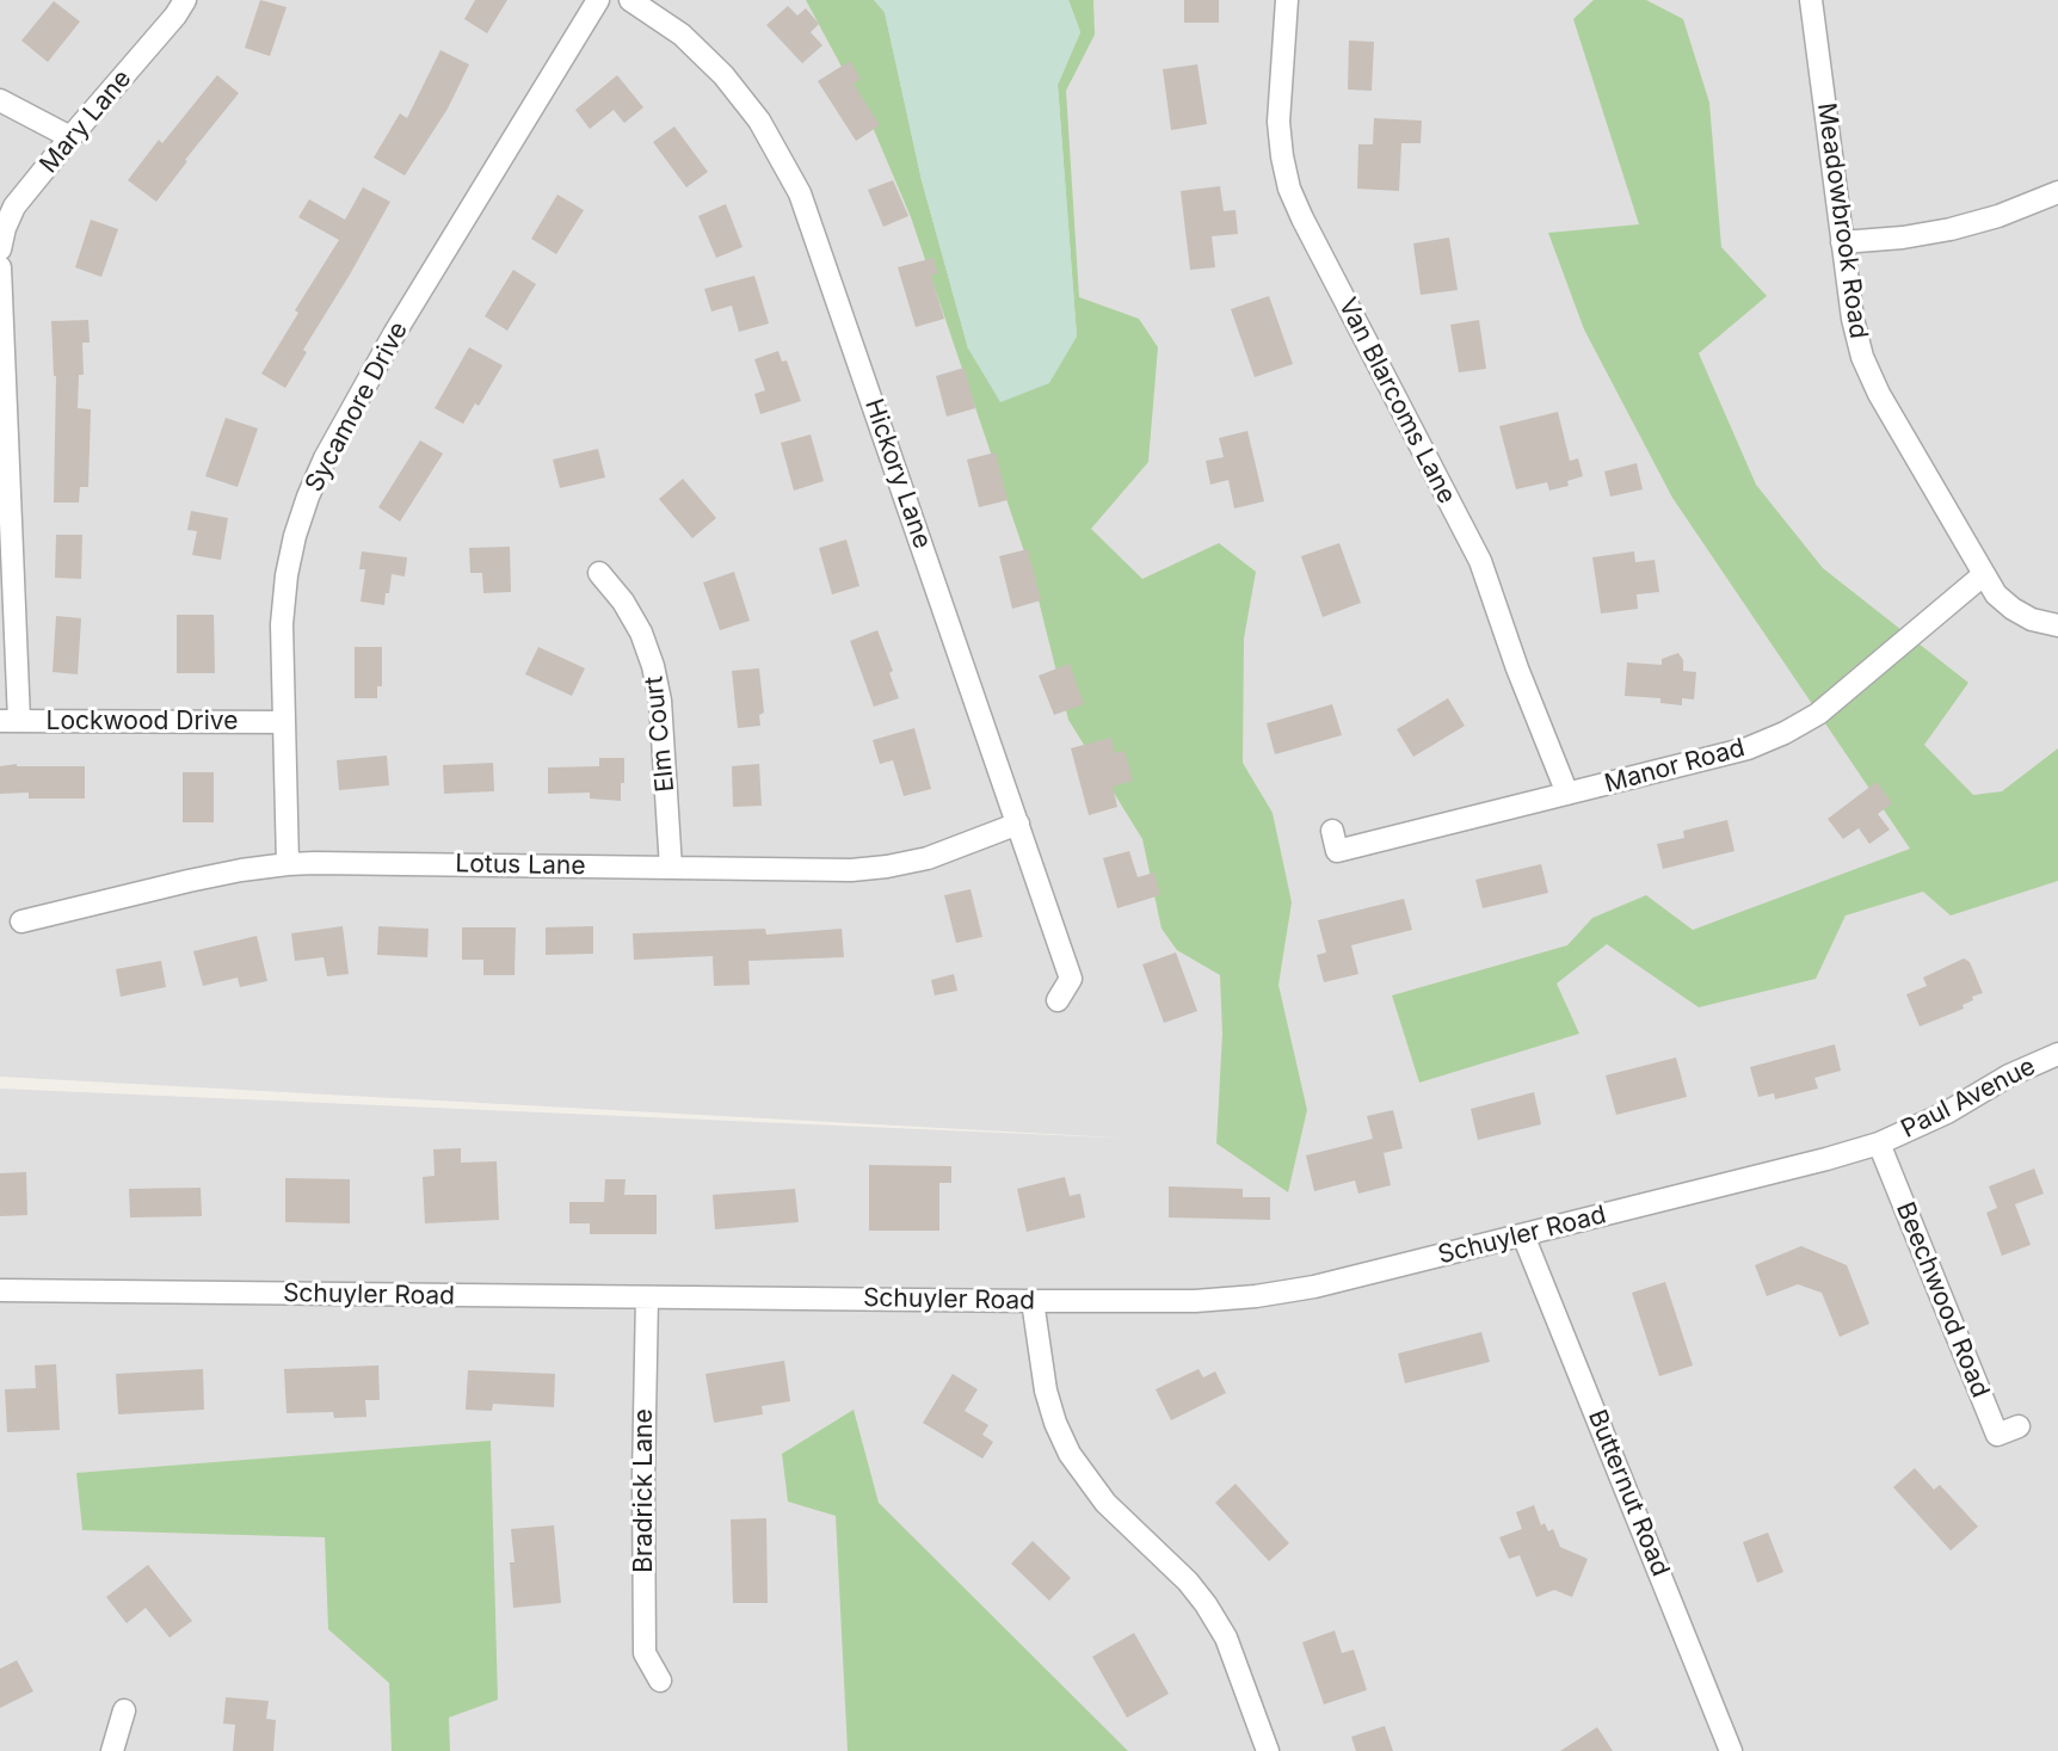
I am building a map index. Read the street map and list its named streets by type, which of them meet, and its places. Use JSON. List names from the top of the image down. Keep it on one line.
{"streets":{"street":["Mary Lane","Meadowbrook Road","Van Blarcoms Lane","Sycamore Drive","Hickory Lane","Lockwood Drive","Elm Court","Manor Road","Lotus Lane","Paul Avenue","Schuyler Road","Beechwood Road","Bradrick Lane","Butternut Road"]},"crossings":[["Meadowbrook Road","Manor Road"],["Van Blarcoms Lane","Manor Road"],["Sycamore Drive","Lockwood Drive"],["Sycamore Drive","Lotus Lane"],["Hickory Lane","Lotus Lane"],["Elm Court","Lotus Lane"],["Paul Avenue","Schuyler Road"],["Paul Avenue","Beechwood Road"],["Schuyler Road","Beechwood Road"],["Schuyler Road","Bradrick Lane"],["Schuyler Road","Butternut Road"]]}
